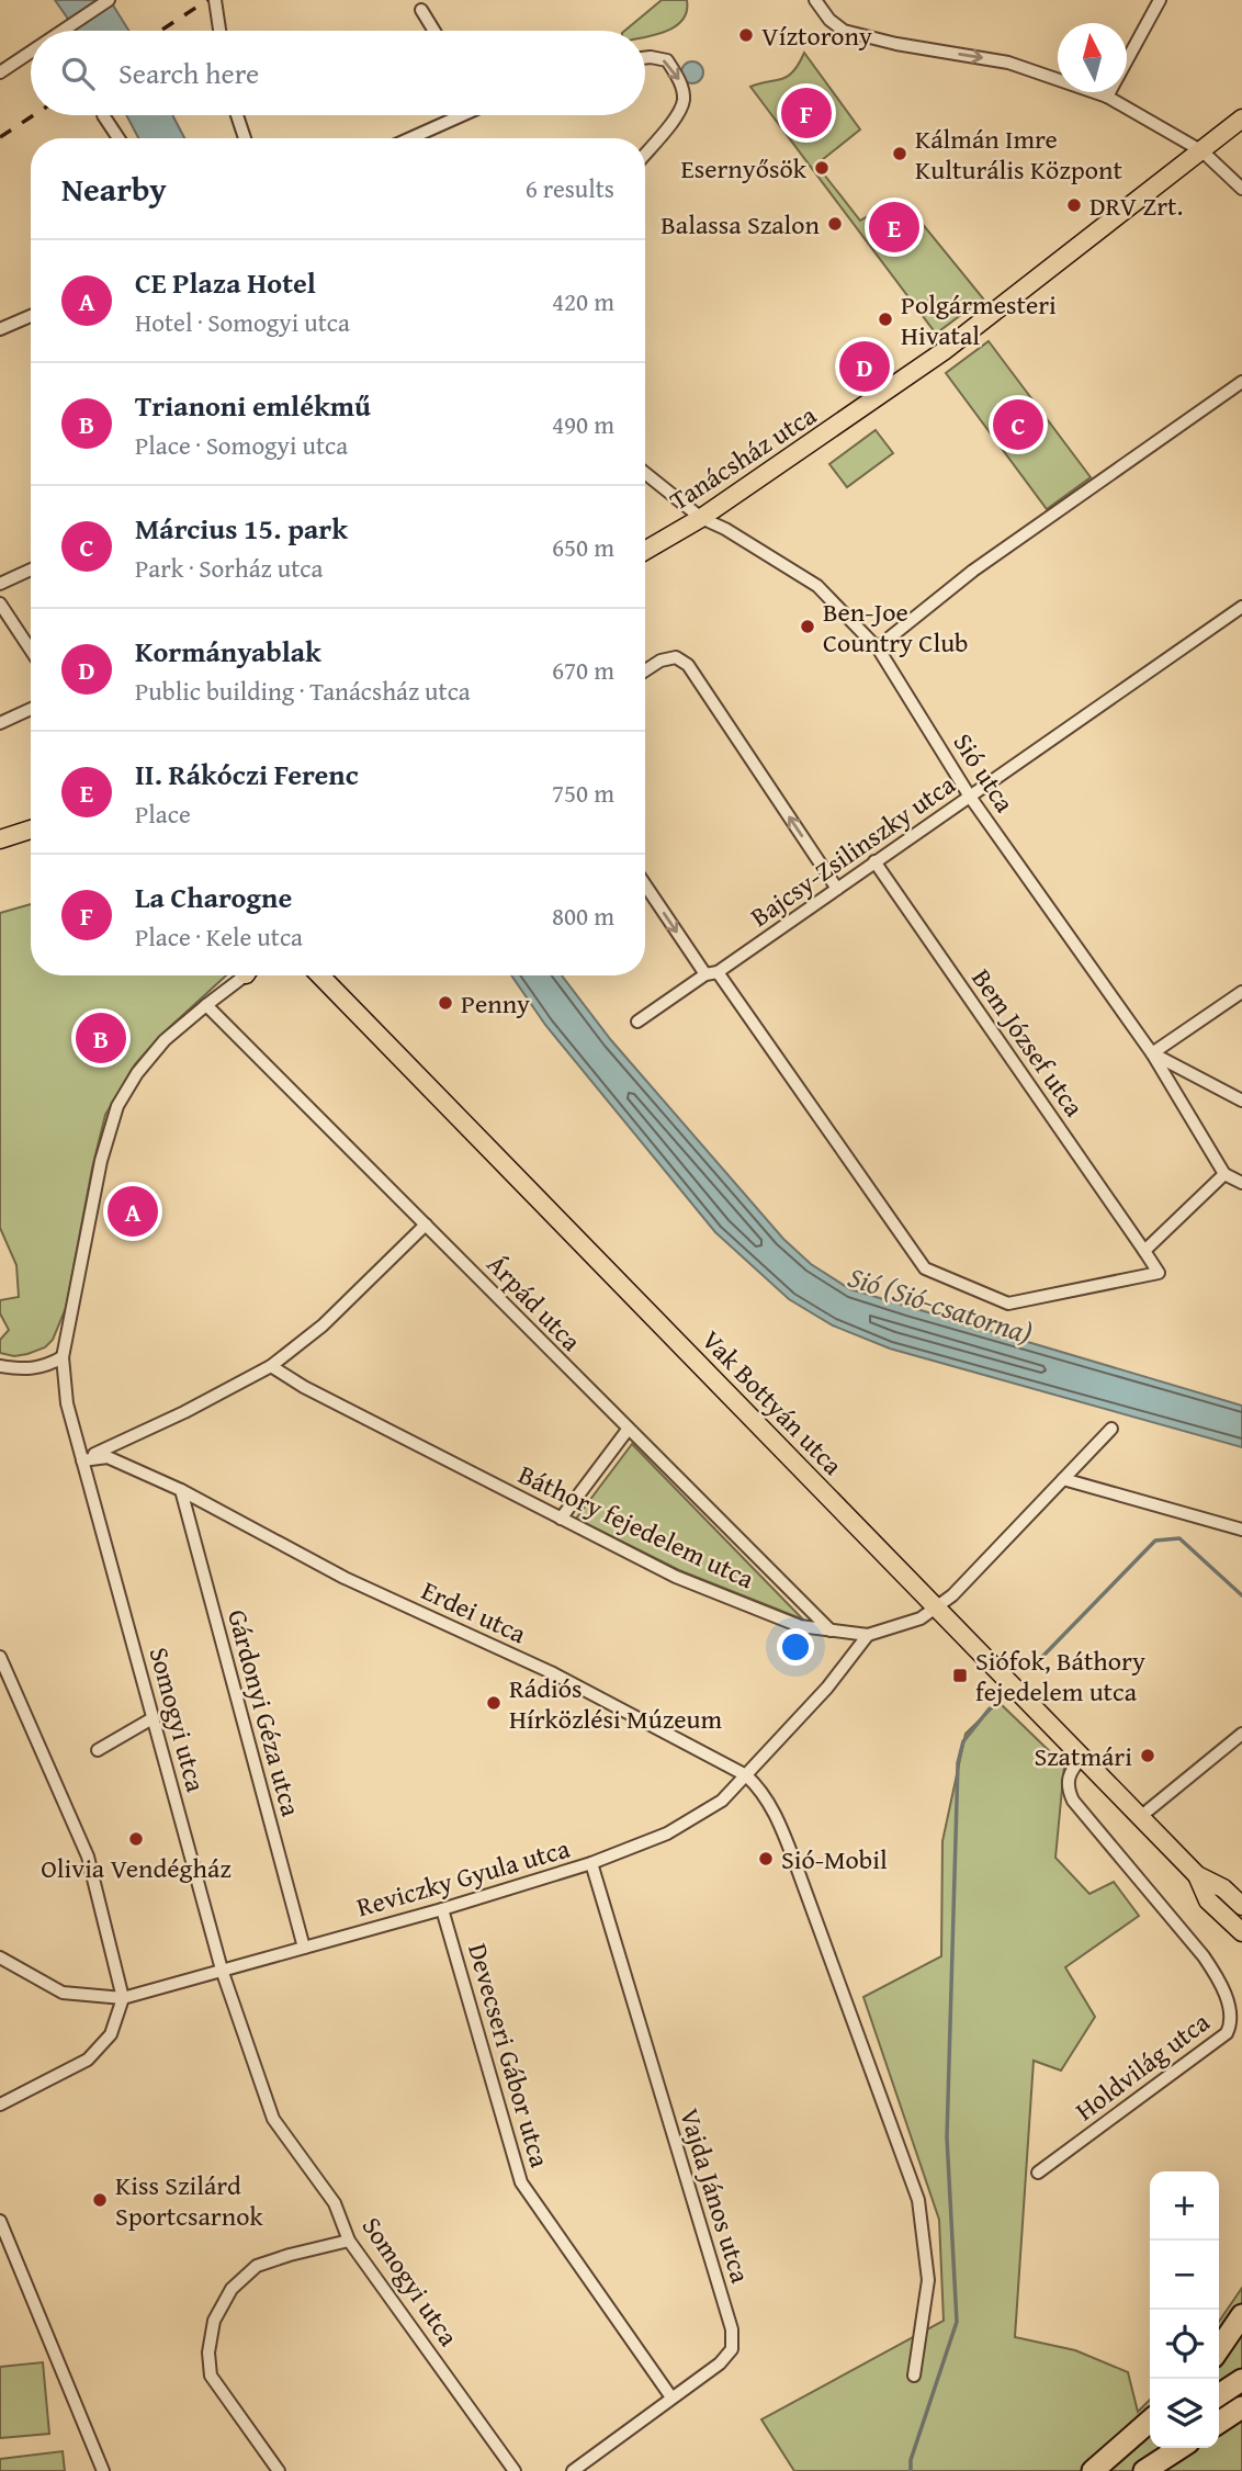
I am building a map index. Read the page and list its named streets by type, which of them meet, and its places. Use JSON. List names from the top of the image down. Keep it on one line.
{"streets":{"main road":["Tanácsház utca","Vak Bottyán utca"],"street":["Sió utca","Bajcsy-Zsilinszky utca","Bem József utca","Árpád utca","Báthory fejedelem utca","Erdei utca","Gárdonyi Géza utca","Somogyi utca","Reviczky Gyula utca","Devecseri Gábor utca","Holdvilág utca","Vajda János utca"]},"crossings":[["Tanácsház utca","Sió utca"],["Sió utca","Bajcsy-Zsilinszky utca"],["Bajcsy-Zsilinszky utca","Bem József utca"],["Árpád utca","Báthory fejedelem utca"],["Árpád utca","Somogyi utca"],["Vak Bottyán utca","Báthory fejedelem utca"],["Vak Bottyán utca","Holdvilág utca"],["Báthory fejedelem utca","Reviczky Gyula utca"],["Erdei utca","Gárdonyi Géza utca"],["Erdei utca","Somogyi utca"],["Erdei utca","Reviczky Gyula utca"],["Gárdonyi Géza utca","Reviczky Gyula utca"],["Somogyi utca","Reviczky Gyula utca"],["Reviczky Gyula utca","Devecseri Gábor utca"],["Reviczky Gyula utca","Vajda János utca"],["Devecseri Gábor utca","Vajda János utca"]],"water":["Sió (Sió-csatorna)"],"places":{"other":["Víztorony","Kálmán Imre Kulturális Központ","Esernyősök","DRV Zrt.","Balassa Szalon","Polgármesteri Hivatal","Ben-Joe Country Club","Penny","Rádiós Hírközlési Múzeum","Szatmári","Olivia Vendégház","Sió-Mobil","Kiss Szilárd Sportcsarnok"],"transit":["Siófok, Báthory fejedelem utca"]},"north":"top","page":{"search":"Search here","pins":["F","E","D","C","B","A"],"heading":["Nearby","6 results"],"list":[{"mark":"A","name":"CE Plaza Hotel","note":"Hotel · Somogyi utca","value":"420 m"},{"mark":"B","name":"Trianoni emlékmű","note":"Place · Somogyi utca","value":"490 m"},{"mark":"C","name":"Március 15. park","note":"Park · Sorház utca","value":"650 m"},{"mark":"D","name":"Kormányablak","note":"Public building · Tanácsház utca","value":"670 m"},{"mark":"E","name":"II. Rákóczi Ferenc","note":"Place","value":"750 m"},{"mark":"F","name":"La Charogne","note":"Place · Kele utca","value":"800 m"}],"map_buttons":["+","−"]}}
